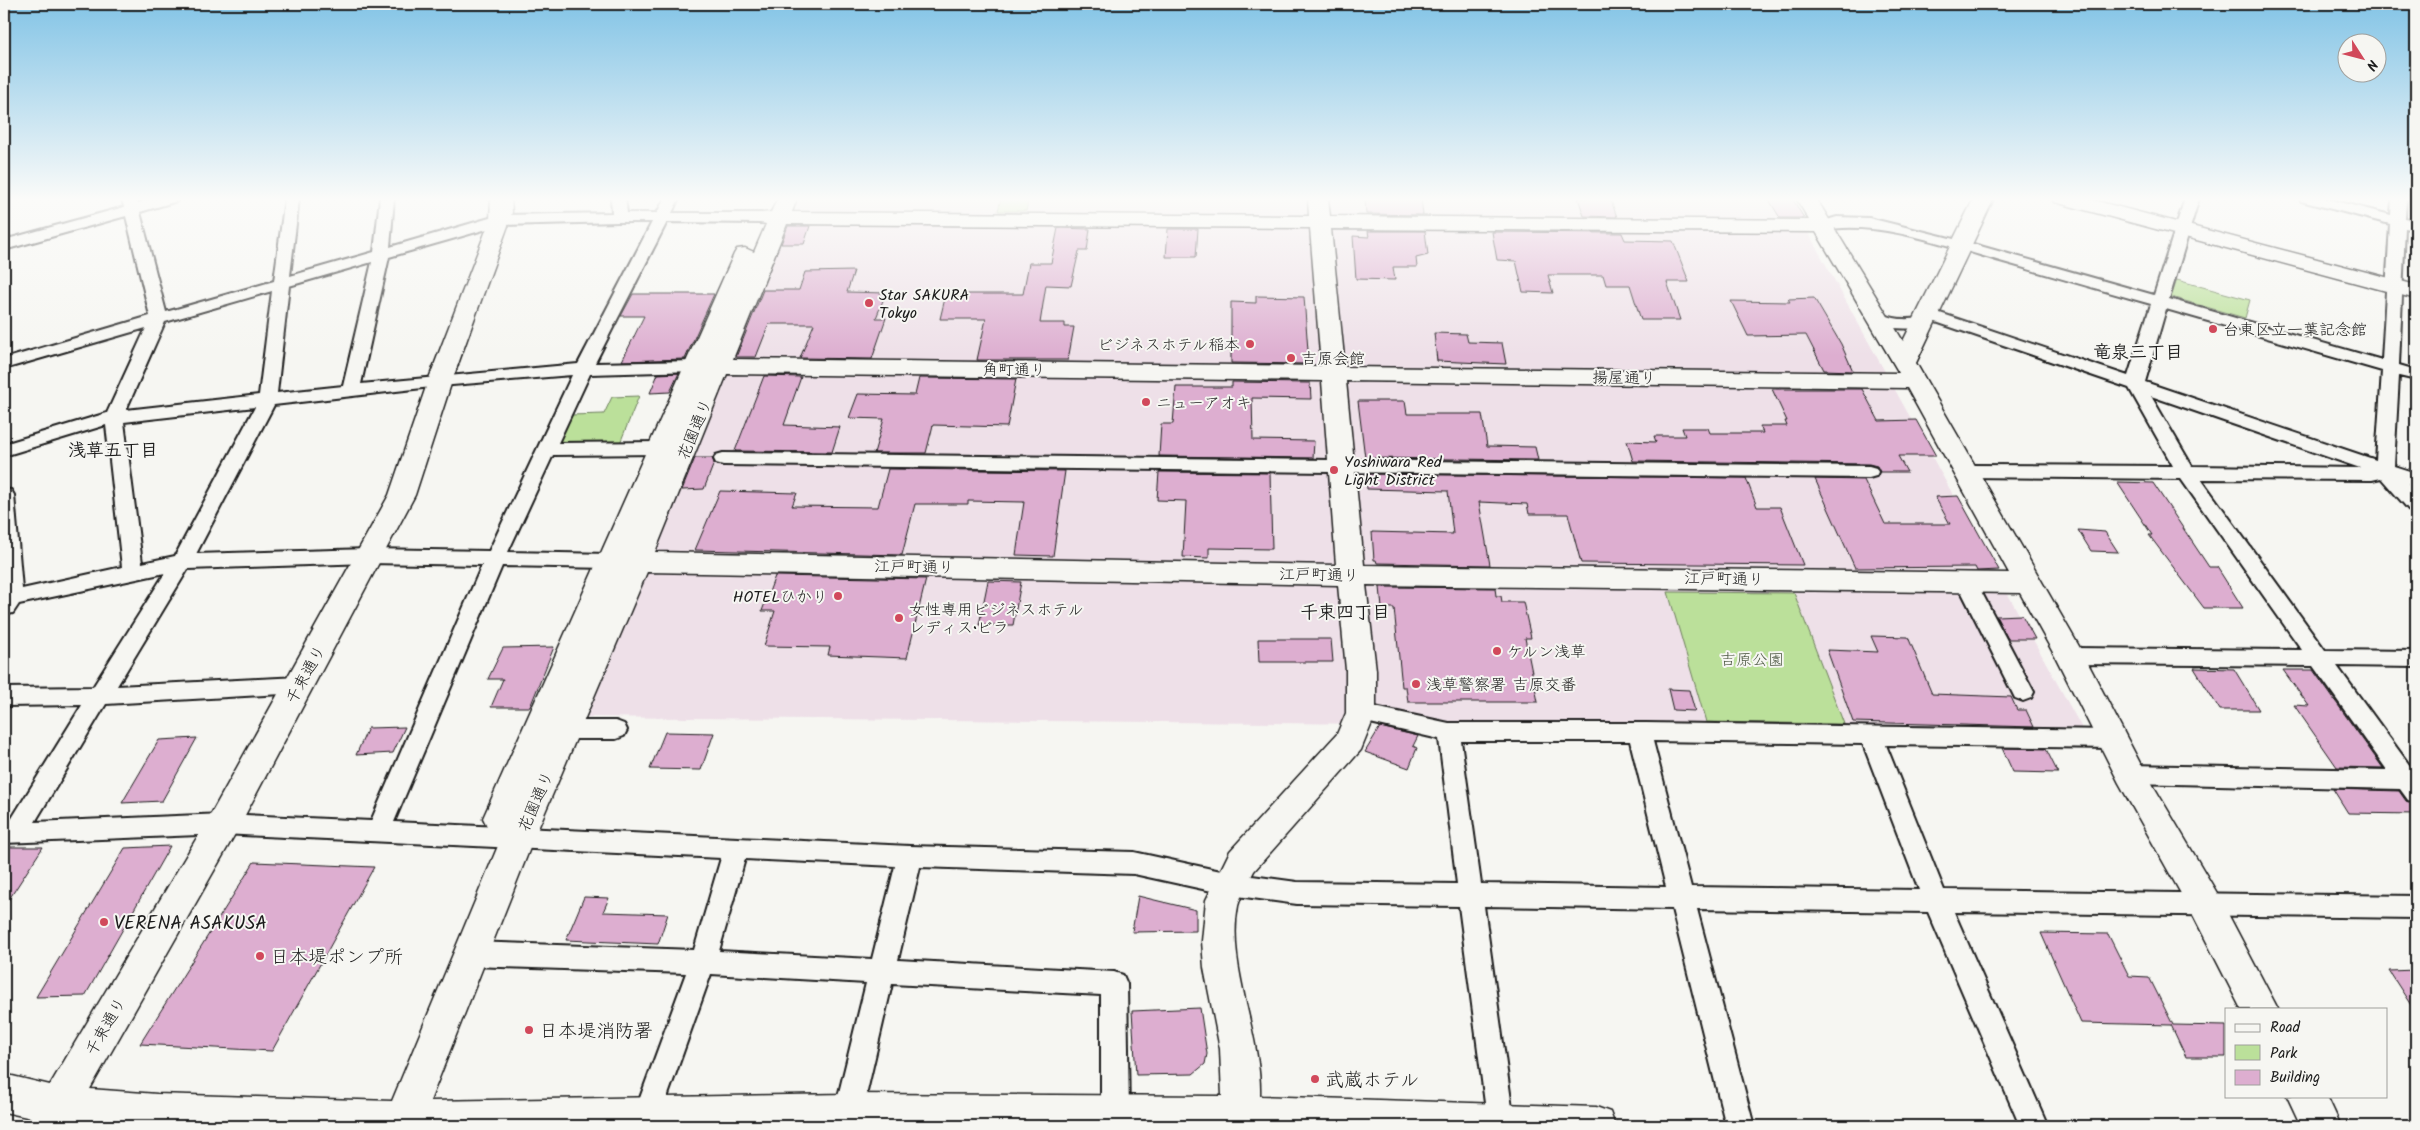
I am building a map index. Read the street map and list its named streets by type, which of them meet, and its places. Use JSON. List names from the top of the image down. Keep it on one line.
{"streets":{"street":["角町通り","揚屋通り","花園通り","江戸町通り","千束通り"]},"crossings":[["角町通り","揚屋通り"],["角町通り","花園通り"],["花園通り","江戸町通り"]],"districts":["竜泉三丁目","浅草五丁目","千束四丁目"],"parks":["吉原公園"],"places":["Star SAKURA Tokyo","台東区立一葉記念館","ビジネスホテル稲本","吉原会館","ニューアオキ","Yoshiwara Red Light District","HOTELひかり","女性専用ビジネスホテル レディス•ビラ","ケルン浅草","浅草警察署 吉原交番","VERENA ASAKUSA","日本堤ポンプ所","日本堤消防署","武蔵ホテル"],"legend":["Road","Park","Building"],"north":"bottom right"}
